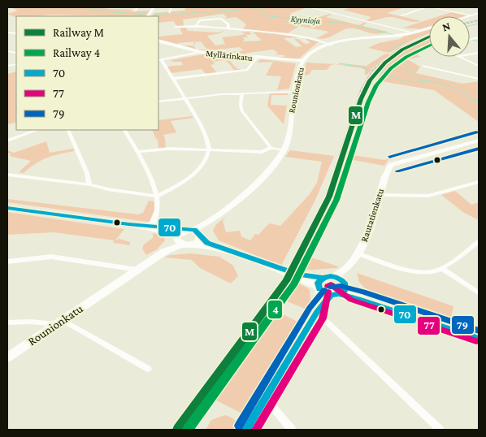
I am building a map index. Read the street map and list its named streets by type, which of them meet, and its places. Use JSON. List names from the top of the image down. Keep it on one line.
{"streets":{"main road":["Myllärinkatu","Rounionkatu","Rautatienkatu"]},"crossings":[["Myllärinkatu","Rounionkatu"]],"water":["Kyynioja"],"lines":["rail line M","rail line 4","transit line 79","transit line 70","transit line 77"],"legend":["Railway M","Railway 4","70","77","79"],"north":"top"}
